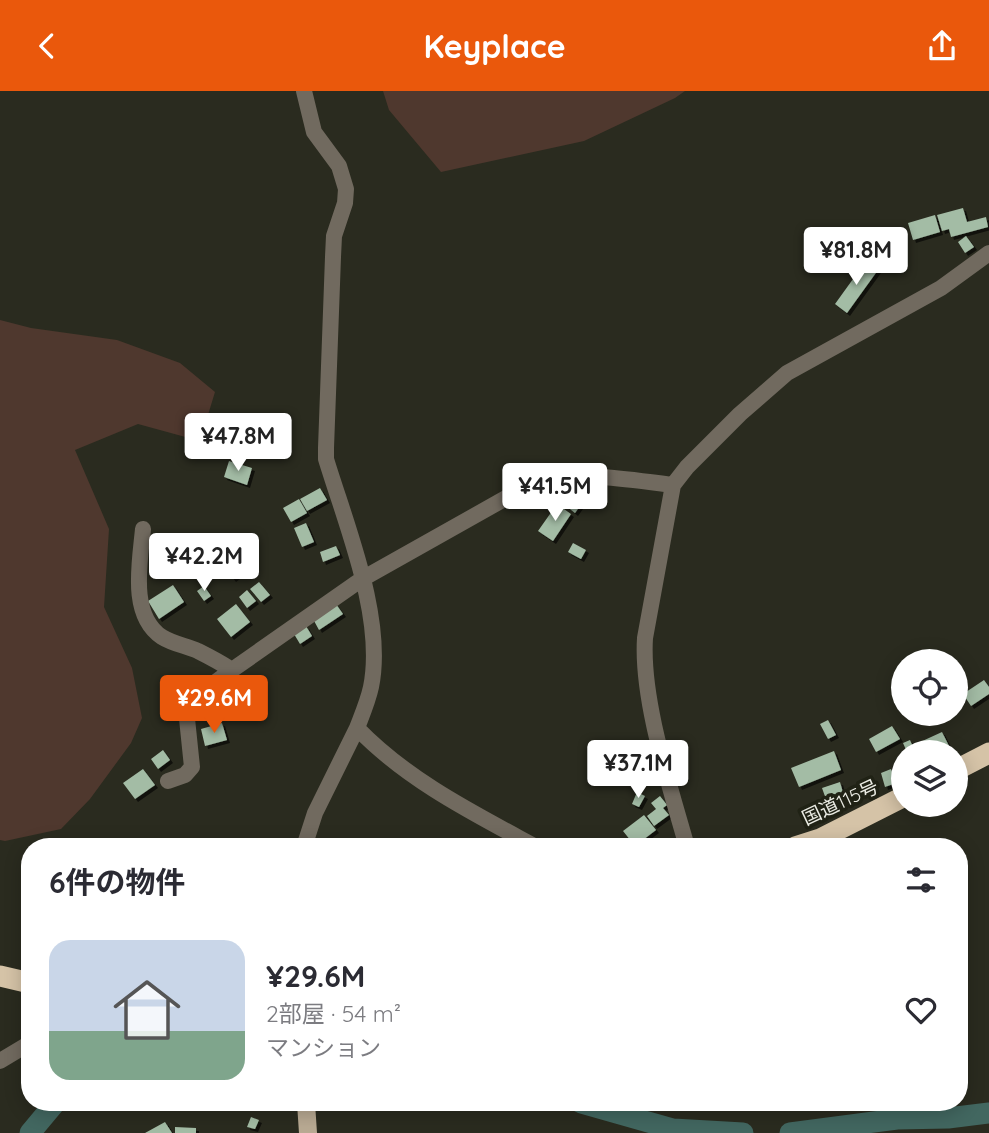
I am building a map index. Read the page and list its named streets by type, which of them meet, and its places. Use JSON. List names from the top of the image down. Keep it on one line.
{"streets":{"highway":["国道115号"]},"page":{"header":"Keyplace","price":["¥81.8M","¥47.8M","¥41.5M","¥42.2M","¥29.6M","¥37.1M"],"heading":"6件の物件","list":[{"name":"¥29.6M","note":"2部屋 · 54 m² · マンション"}]}}
